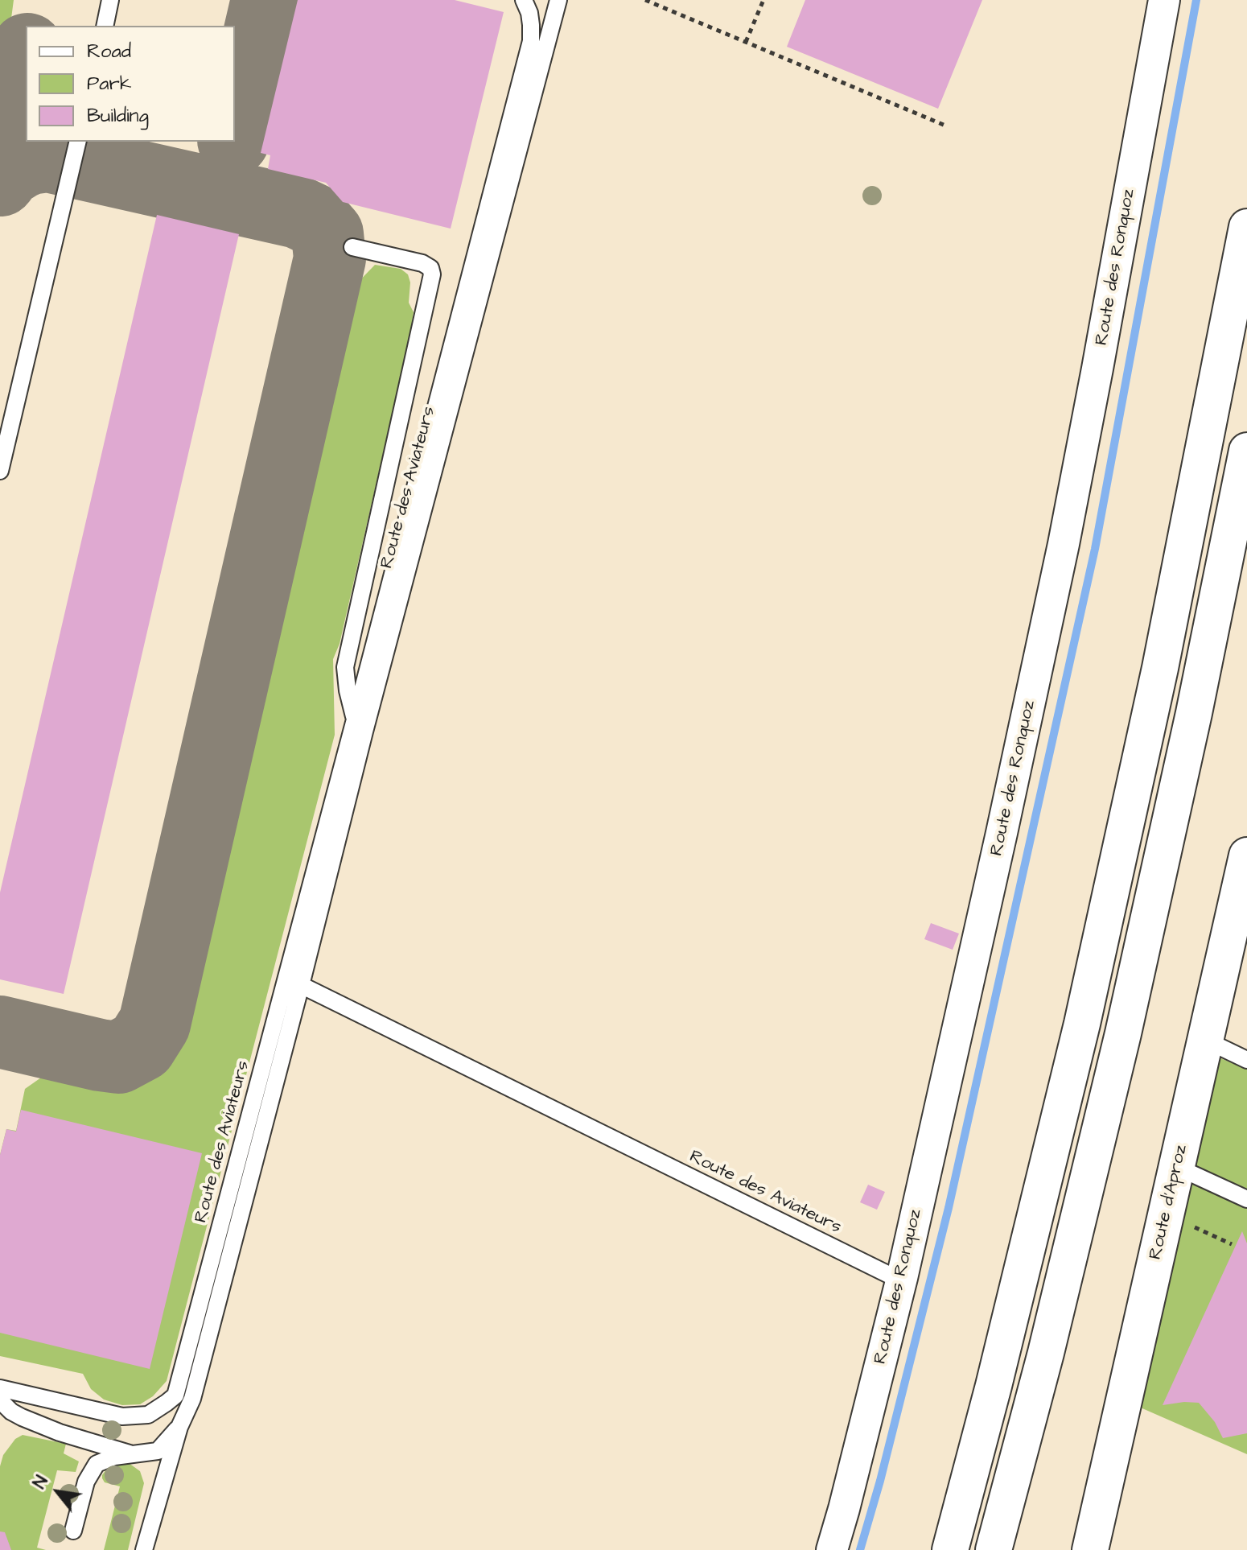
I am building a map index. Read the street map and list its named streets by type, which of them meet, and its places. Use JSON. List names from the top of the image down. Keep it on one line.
{"streets":{"main road":["Route d'Aproz"],"street":["Route des Ronquoz"],"lane":["Route des Aviateurs"]},"crossings":[["Route des Ronquoz","Route des Aviateurs"]],"legend":["Road","Park","Building"],"north":"top left"}
